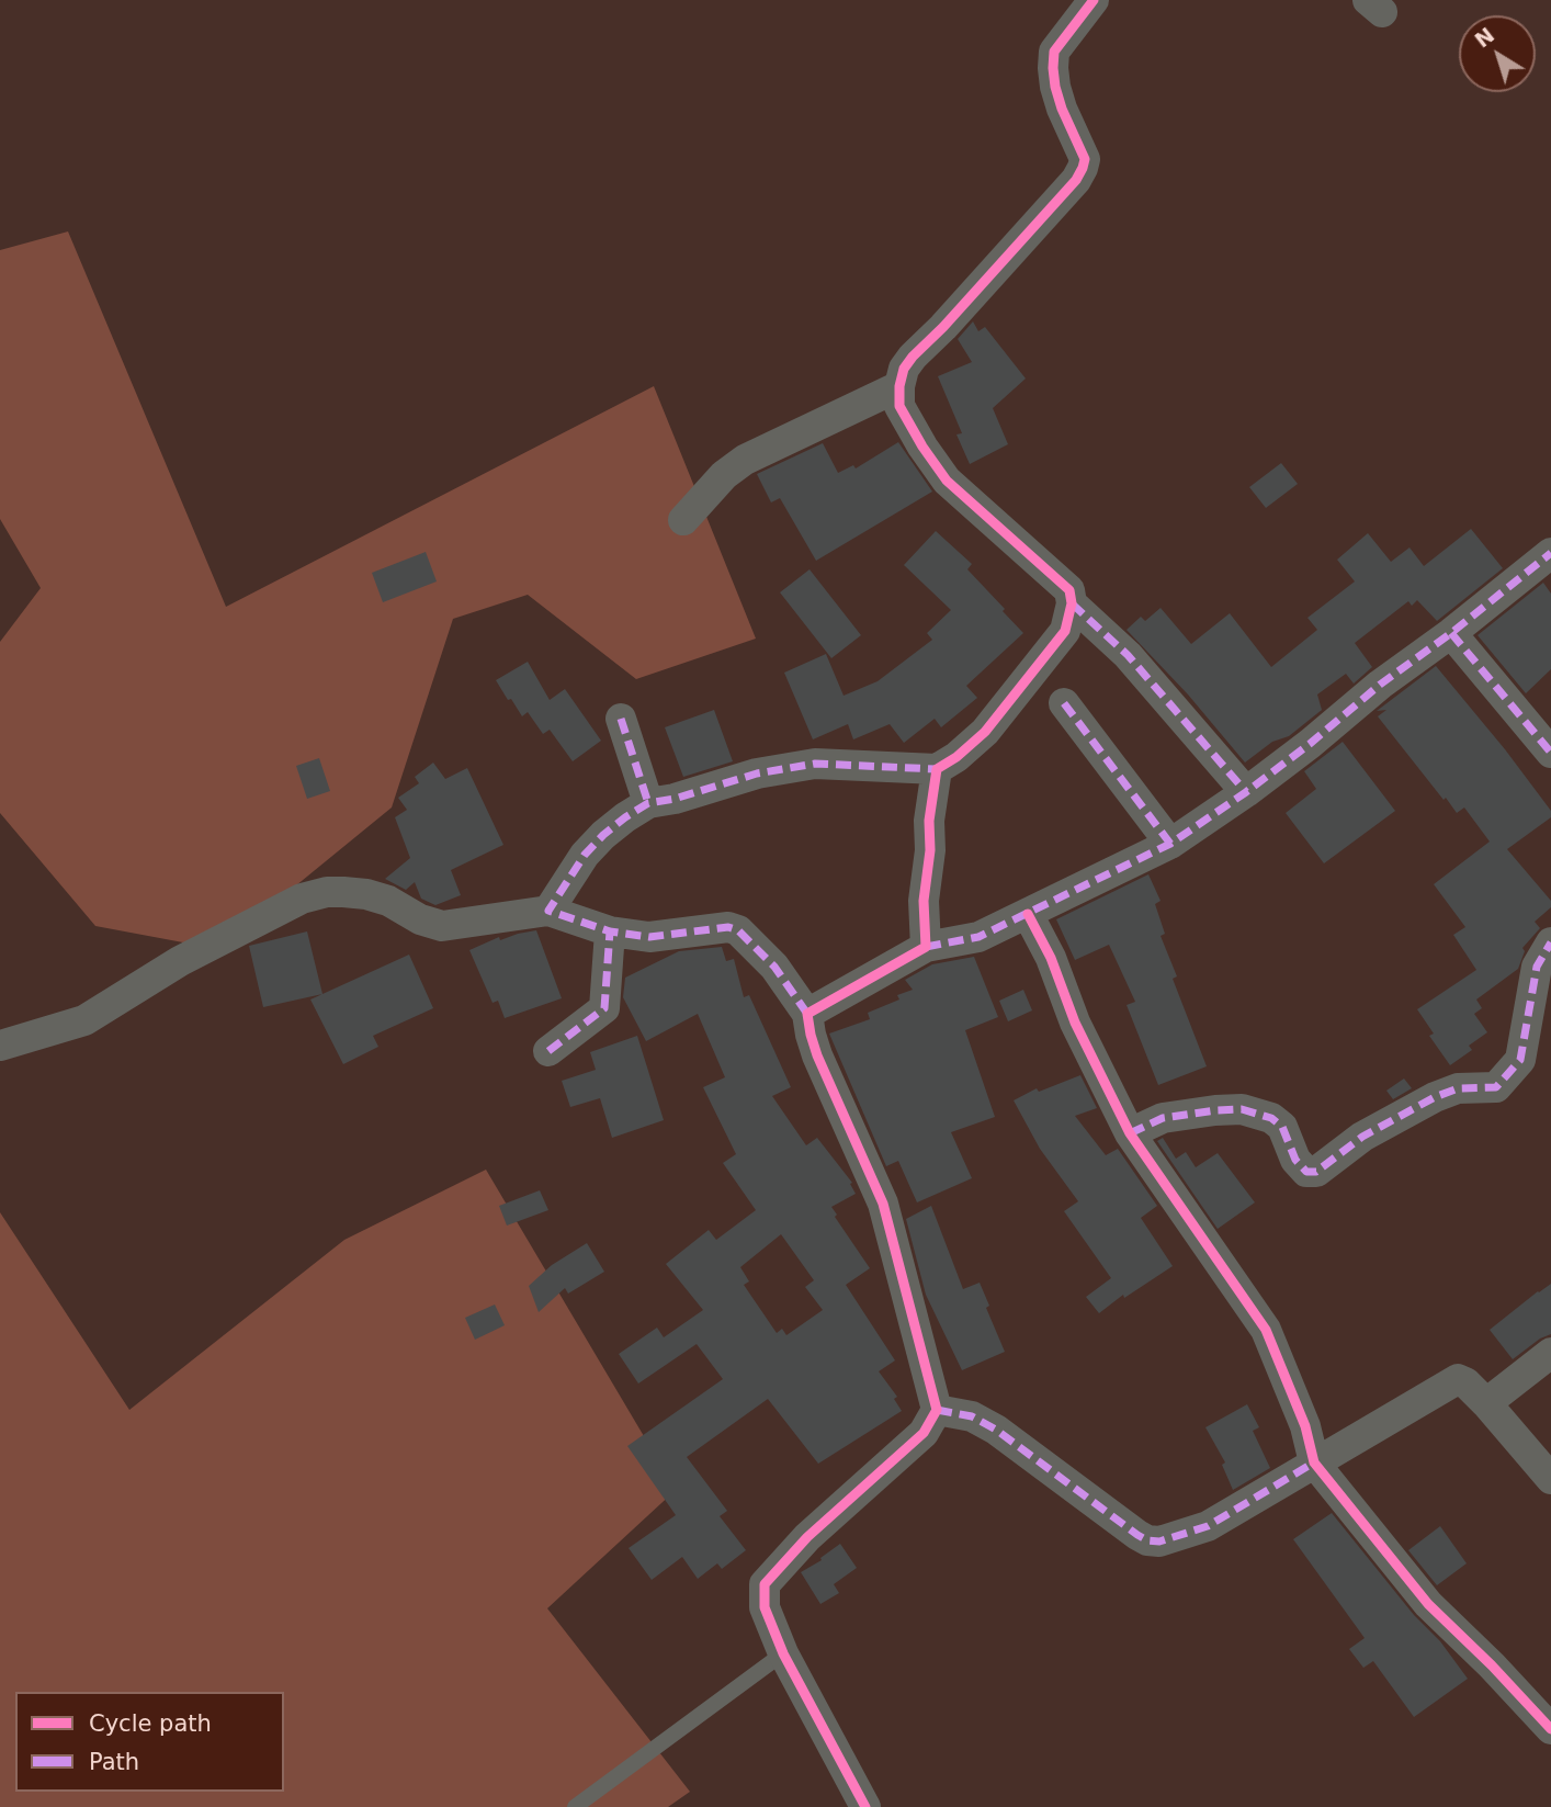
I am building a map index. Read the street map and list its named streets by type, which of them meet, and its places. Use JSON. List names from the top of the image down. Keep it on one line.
{"legend":["Cycle path","Path"],"north":"top left"}
